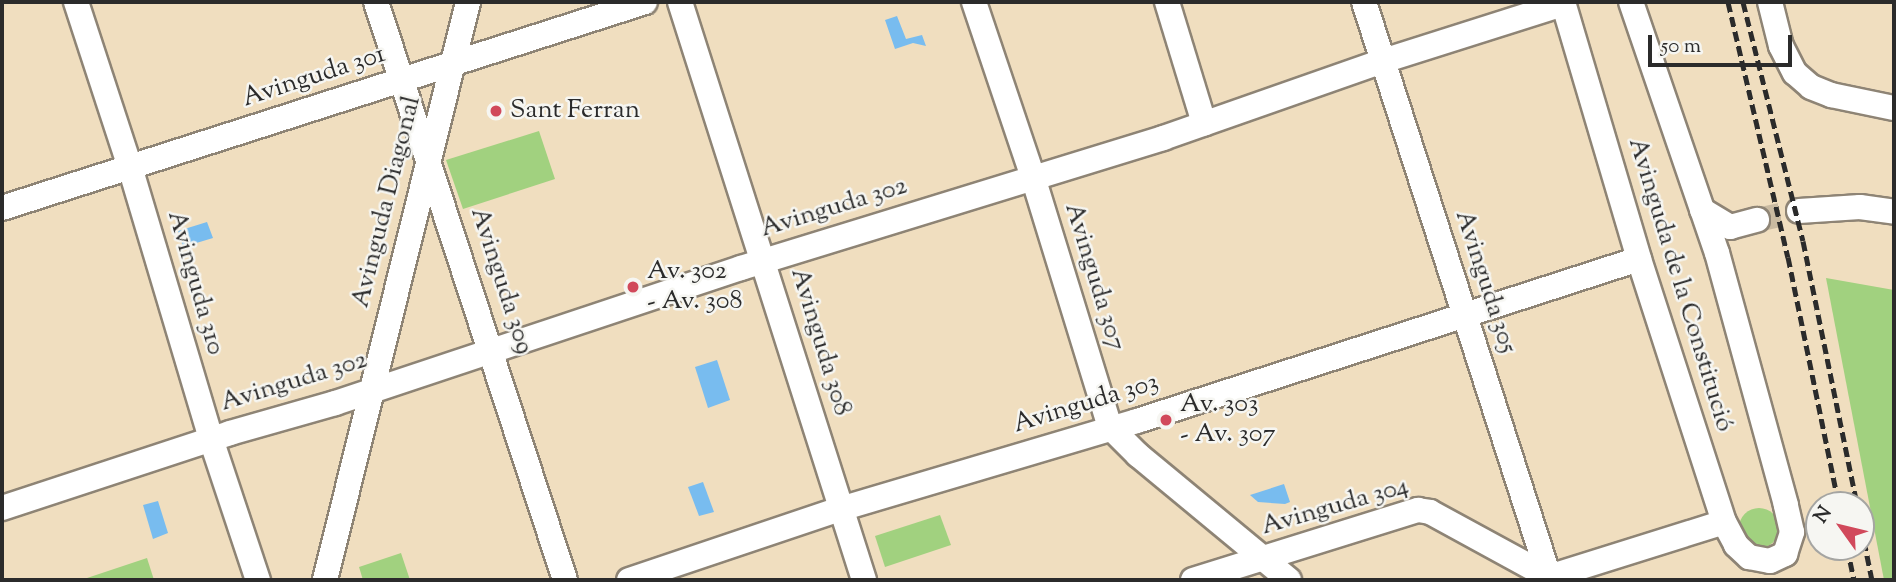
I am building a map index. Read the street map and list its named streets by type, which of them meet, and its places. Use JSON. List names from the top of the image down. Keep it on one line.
{"streets":{"street":["Avinguda 301","Avinguda Diagonal","Avinguda 302","Avinguda 307","Avinguda 309","Avinguda 305","Avinguda 310","Avinguda de la Constitució","Avinguda 308","Avinguda 303","Avinguda 304"]},"crossings":[["Avinguda 301","Avinguda Diagonal"],["Avinguda 301","Avinguda 309"],["Avinguda 301","Avinguda 310"],["Avinguda Diagonal","Avinguda 302"],["Avinguda Diagonal","Avinguda 309"],["Avinguda 302","Avinguda 307"],["Avinguda 302","Avinguda 309"],["Avinguda 302","Avinguda 305"],["Avinguda 302","Avinguda 310"],["Avinguda 302","Avinguda de la Constitució"],["Avinguda 302","Avinguda 308"],["Avinguda 307","Avinguda 303"],["Avinguda 307","Avinguda 304"],["Avinguda 305","Avinguda 303"],["Avinguda 305","Avinguda 304"],["Avinguda de la Constitució","Avinguda 303"],["Avinguda 308","Avinguda 303"]],"places":["Sant Ferran","Av. 302 - Av. 308","Av. 303 - Av. 307"],"scale_bar":"50 m","north":"top left"}
